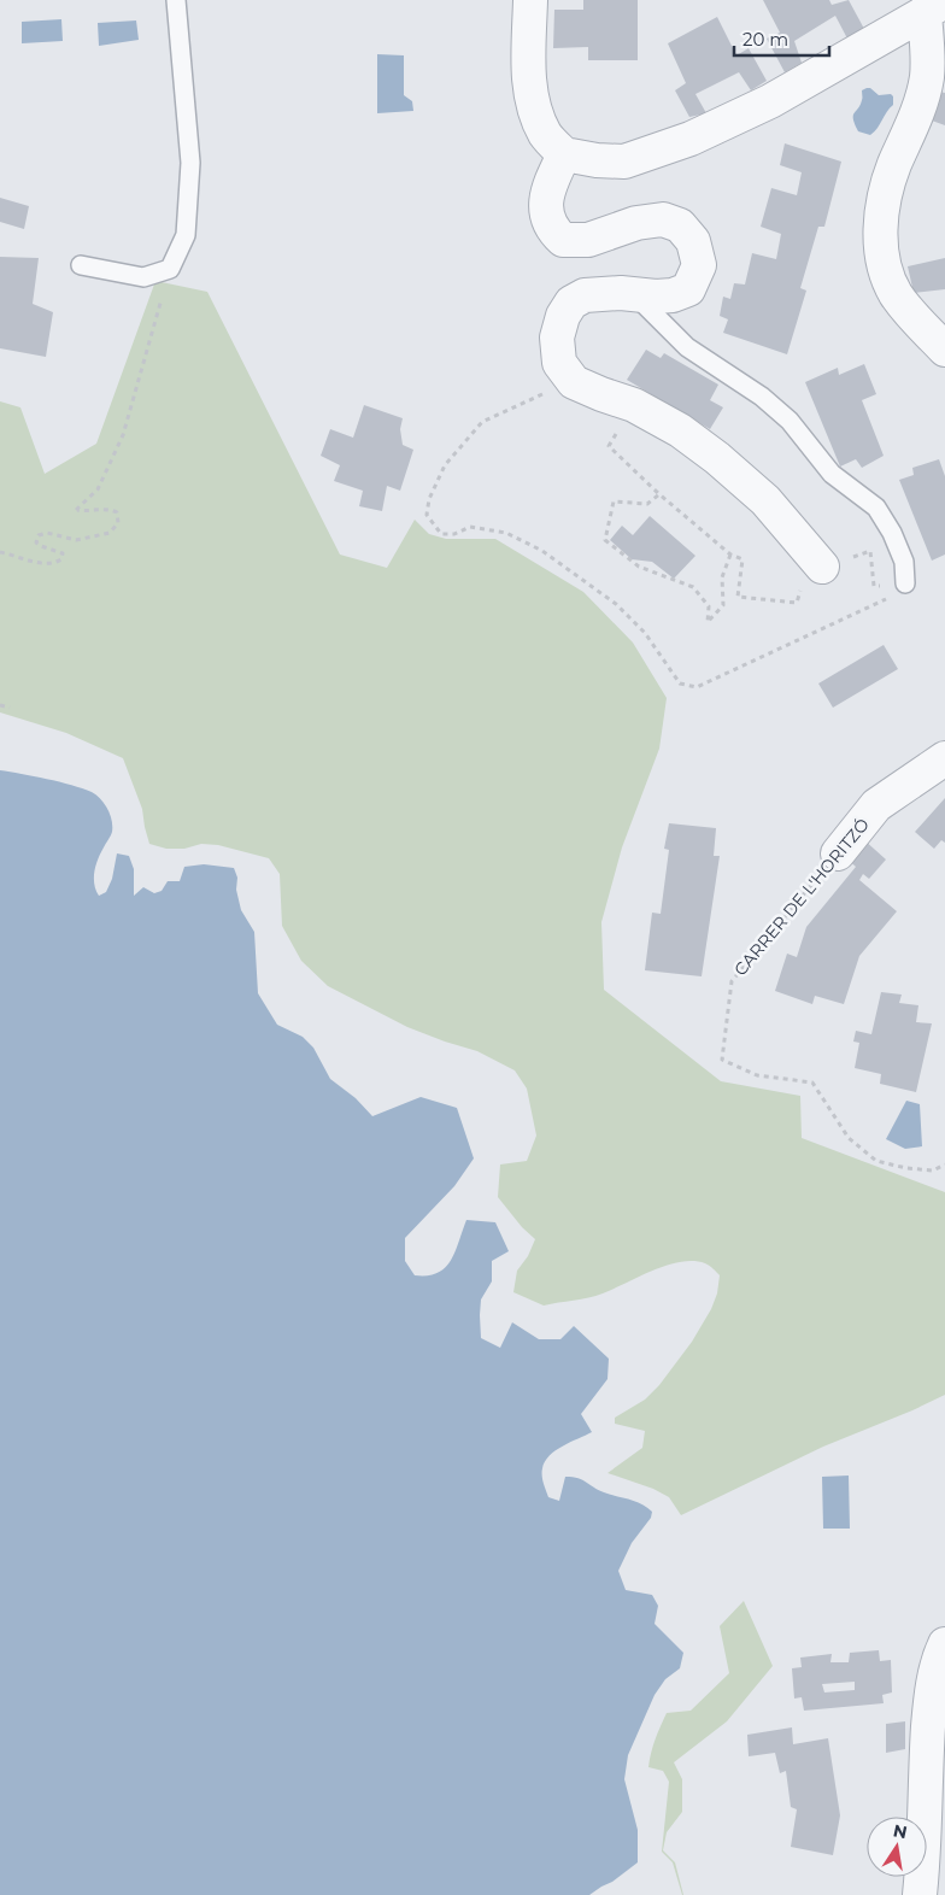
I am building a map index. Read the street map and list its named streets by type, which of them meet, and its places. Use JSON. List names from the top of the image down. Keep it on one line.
{"streets":{"street":["CARRER DE L'HORITZÓ"]},"scale_bar":"20 m","north":"top"}
